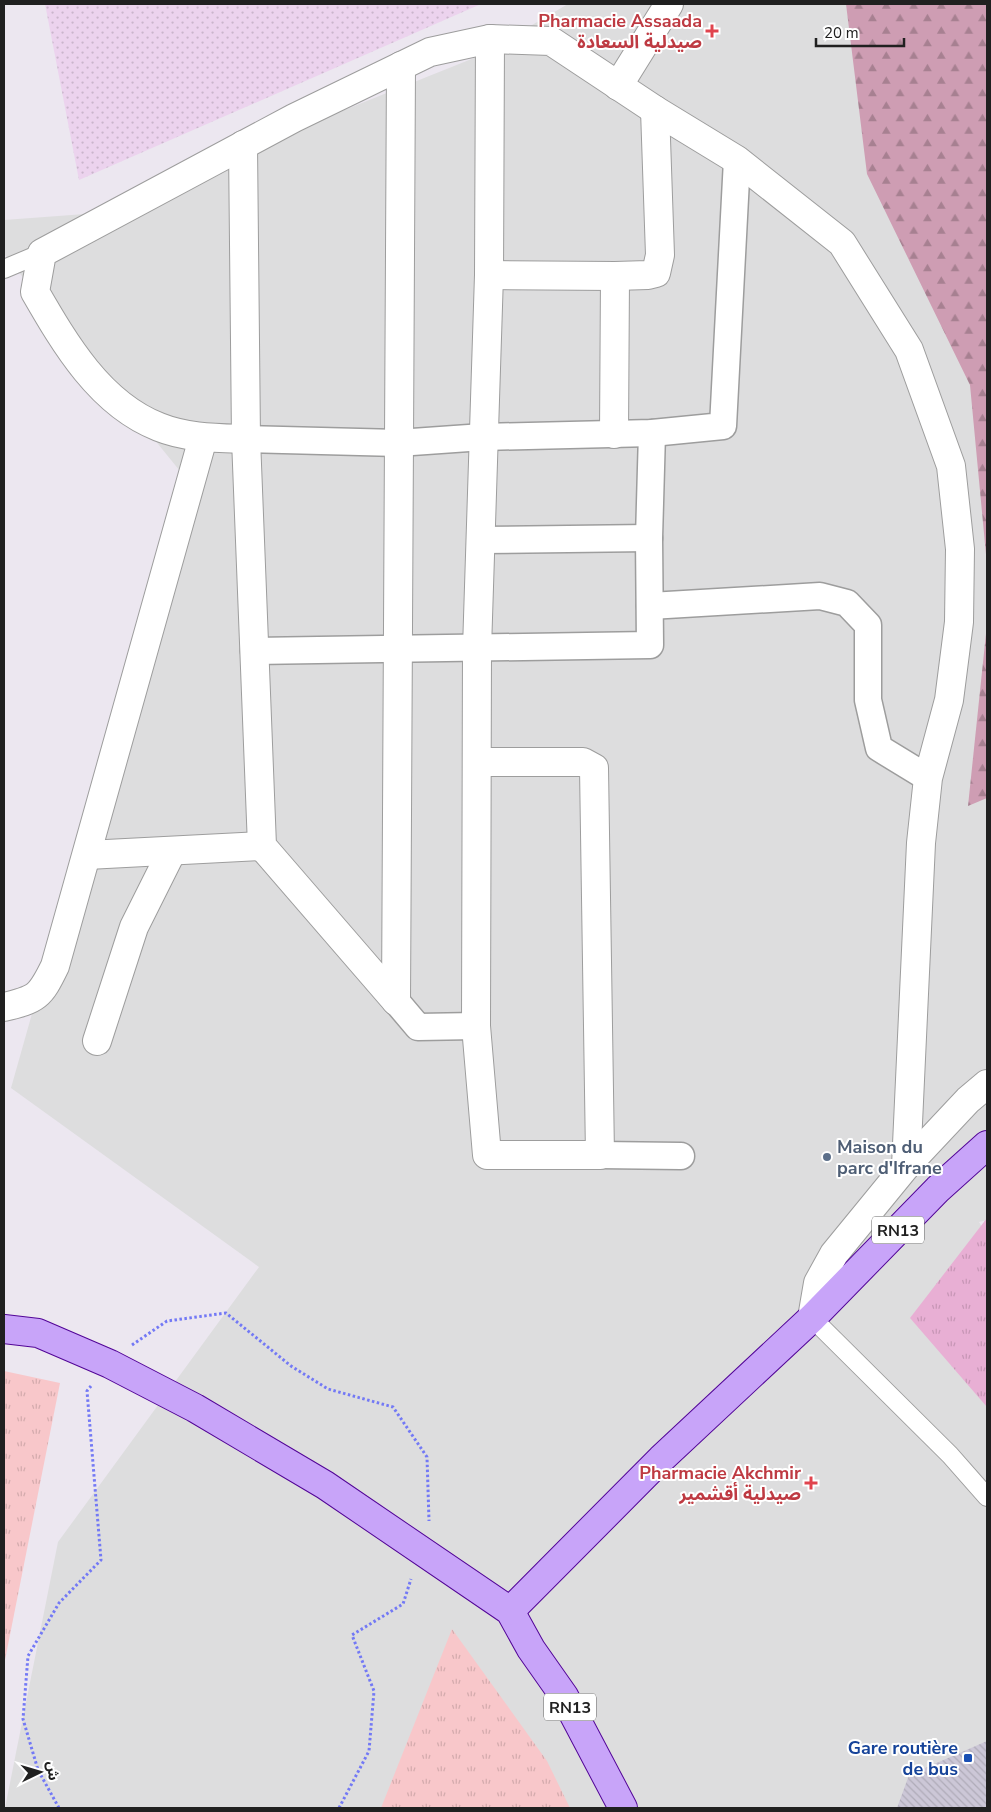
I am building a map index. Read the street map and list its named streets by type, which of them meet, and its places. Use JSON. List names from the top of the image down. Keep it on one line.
{"streets":{"main road":["RN13"]},"places":{"health":["Pharmacie Assaada صيدلية السعادة","Pharmacie Akchmir صيدلية أقشمير"],"other":["Maison du parc d'Ifrane"],"transit":["Gare routière de bus"]},"scale_bar":"20 m","north":"right"}
